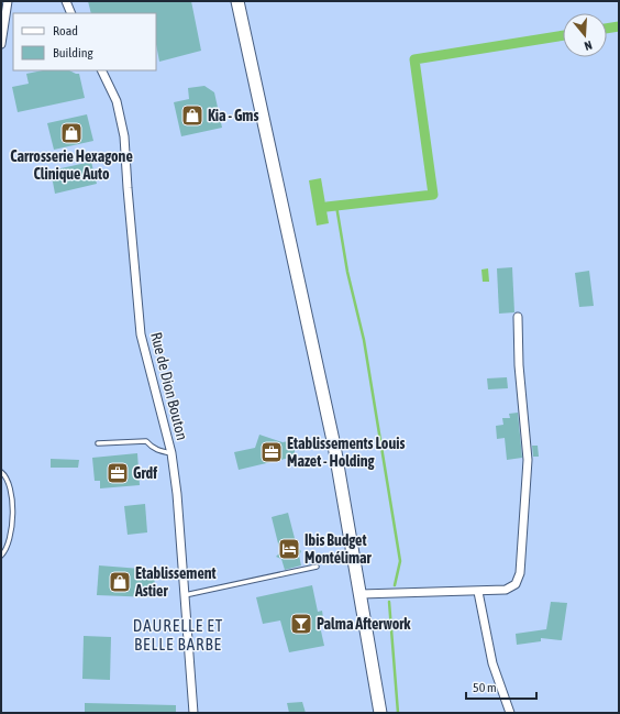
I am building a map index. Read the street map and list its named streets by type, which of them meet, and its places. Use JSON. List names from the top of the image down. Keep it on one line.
{"streets":{"street":["Rue de Dion Bouton"]},"districts":["DAURELLE ET BELLE BARBE"],"places":{"shop":["Kia - Gms","Carrosserie Hexagone Clinique Auto","Etablissement Astier"],"office":["Etablissements Louis Mazet - Holding","Grdf"],"hotel":["Ibis Budget Montélimar"],"bar":["Palma Afterwork"]},"legend":["Road","Building"],"scale_bar":"50 m","north":"bottom"}
